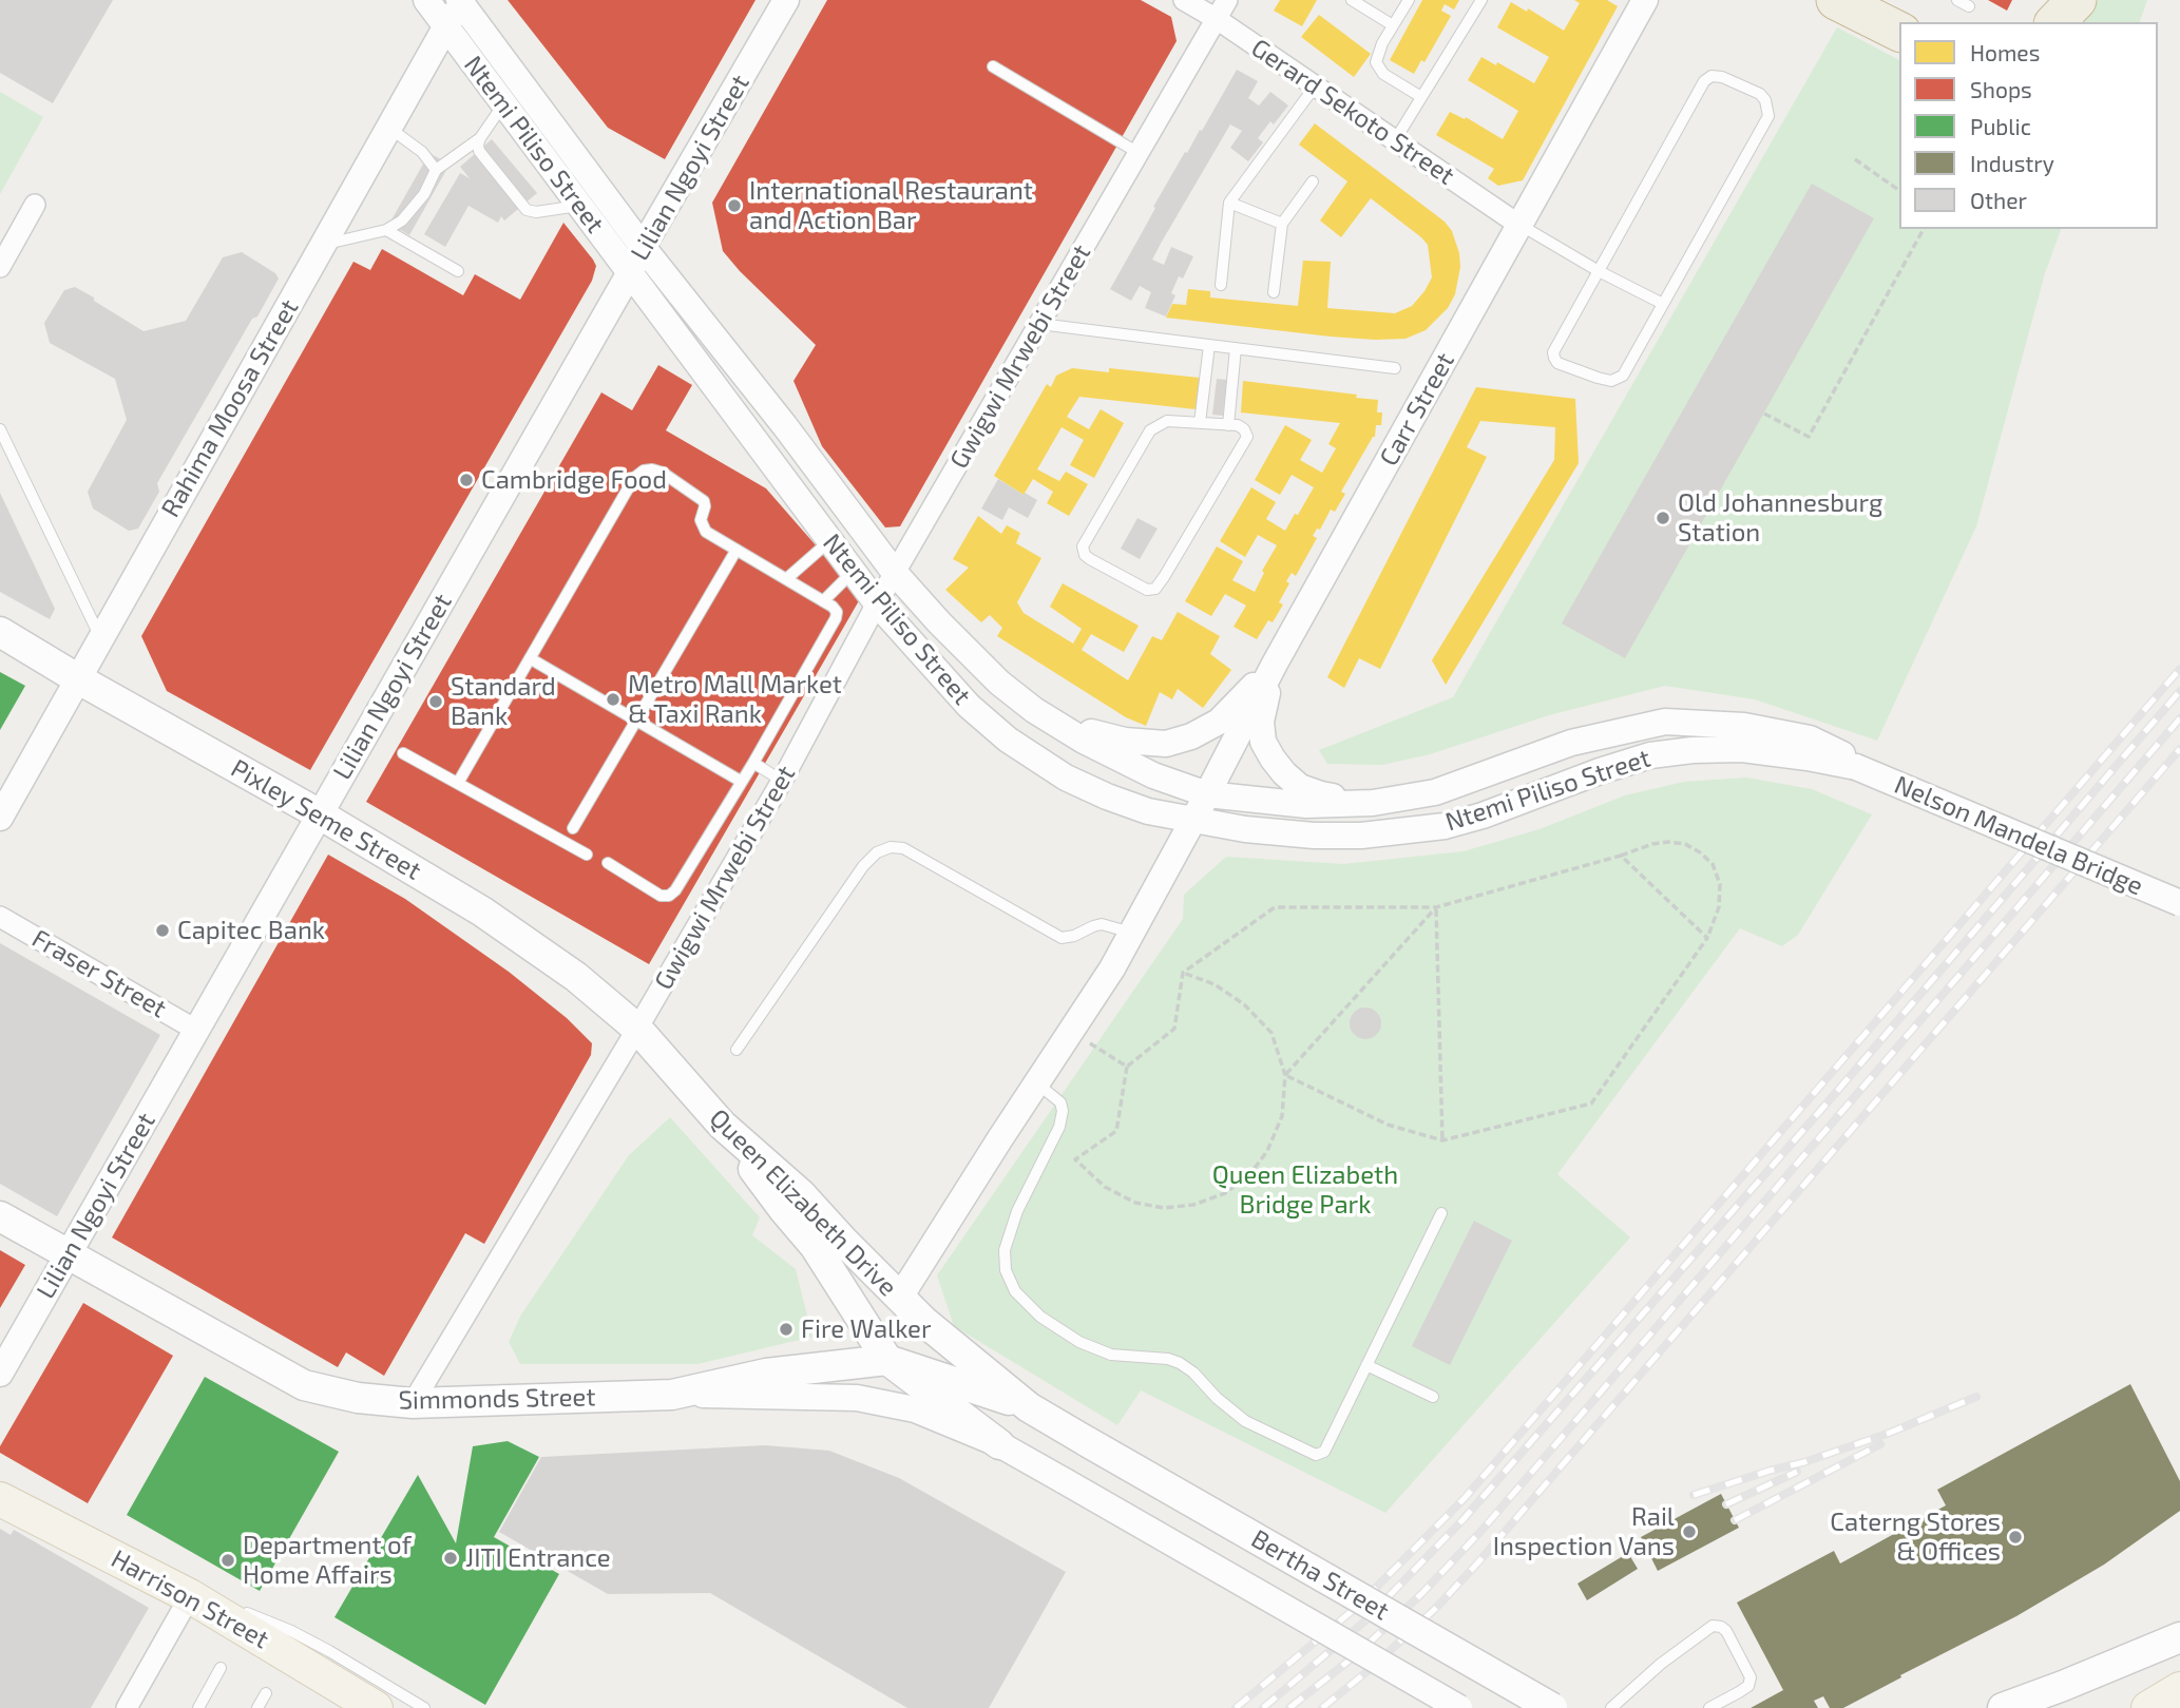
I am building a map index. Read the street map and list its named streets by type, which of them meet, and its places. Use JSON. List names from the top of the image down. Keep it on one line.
{"streets":{"main road":["Pixley Seme Street","Queen Elizabeth Drive","Simmonds Street","Bertha Street","Harrison Street"],"street":["Gerard Sekoto Street","Ntemi Piliso Street","Lilian Ngoyi Street","Gwigwi Mrwebi Street","Rahima Moosa Street","Carr Street","Nelson Mandela Bridge","Fraser Street"]},"crossings":[["Gerard Sekoto Street","Gwigwi Mrwebi Street"],["Gerard Sekoto Street","Carr Street"],["Ntemi Piliso Street","Lilian Ngoyi Street"],["Ntemi Piliso Street","Gwigwi Mrwebi Street"],["Ntemi Piliso Street","Rahima Moosa Street"],["Ntemi Piliso Street","Carr Street"],["Ntemi Piliso Street","Nelson Mandela Bridge"],["Lilian Ngoyi Street","Pixley Seme Street"],["Lilian Ngoyi Street","Fraser Street"],["Lilian Ngoyi Street","Simmonds Street"],["Gwigwi Mrwebi Street","Pixley Seme Street"],["Gwigwi Mrwebi Street","Queen Elizabeth Drive"],["Gwigwi Mrwebi Street","Simmonds Street"],["Rahima Moosa Street","Pixley Seme Street"],["Carr Street","Queen Elizabeth Drive"],["Pixley Seme Street","Queen Elizabeth Drive"],["Queen Elizabeth Drive","Simmonds Street"],["Queen Elizabeth Drive","Bertha Street"]],"parks":["Queen Elizabeth Bridge Park"],"places":["International Restaurant and Action Bar","Cambridge Food","Old Johannesburg Station","Metro Mall Market & Taxi Rank","Standard Bank","Capitec Bank","Fire Walker","Rail Inspection Vans","Caterng Stores & Offices","JITI Entrance","Department of Home Affairs"],"legend":["Homes","Shops","Public","Industry","Other"]}
